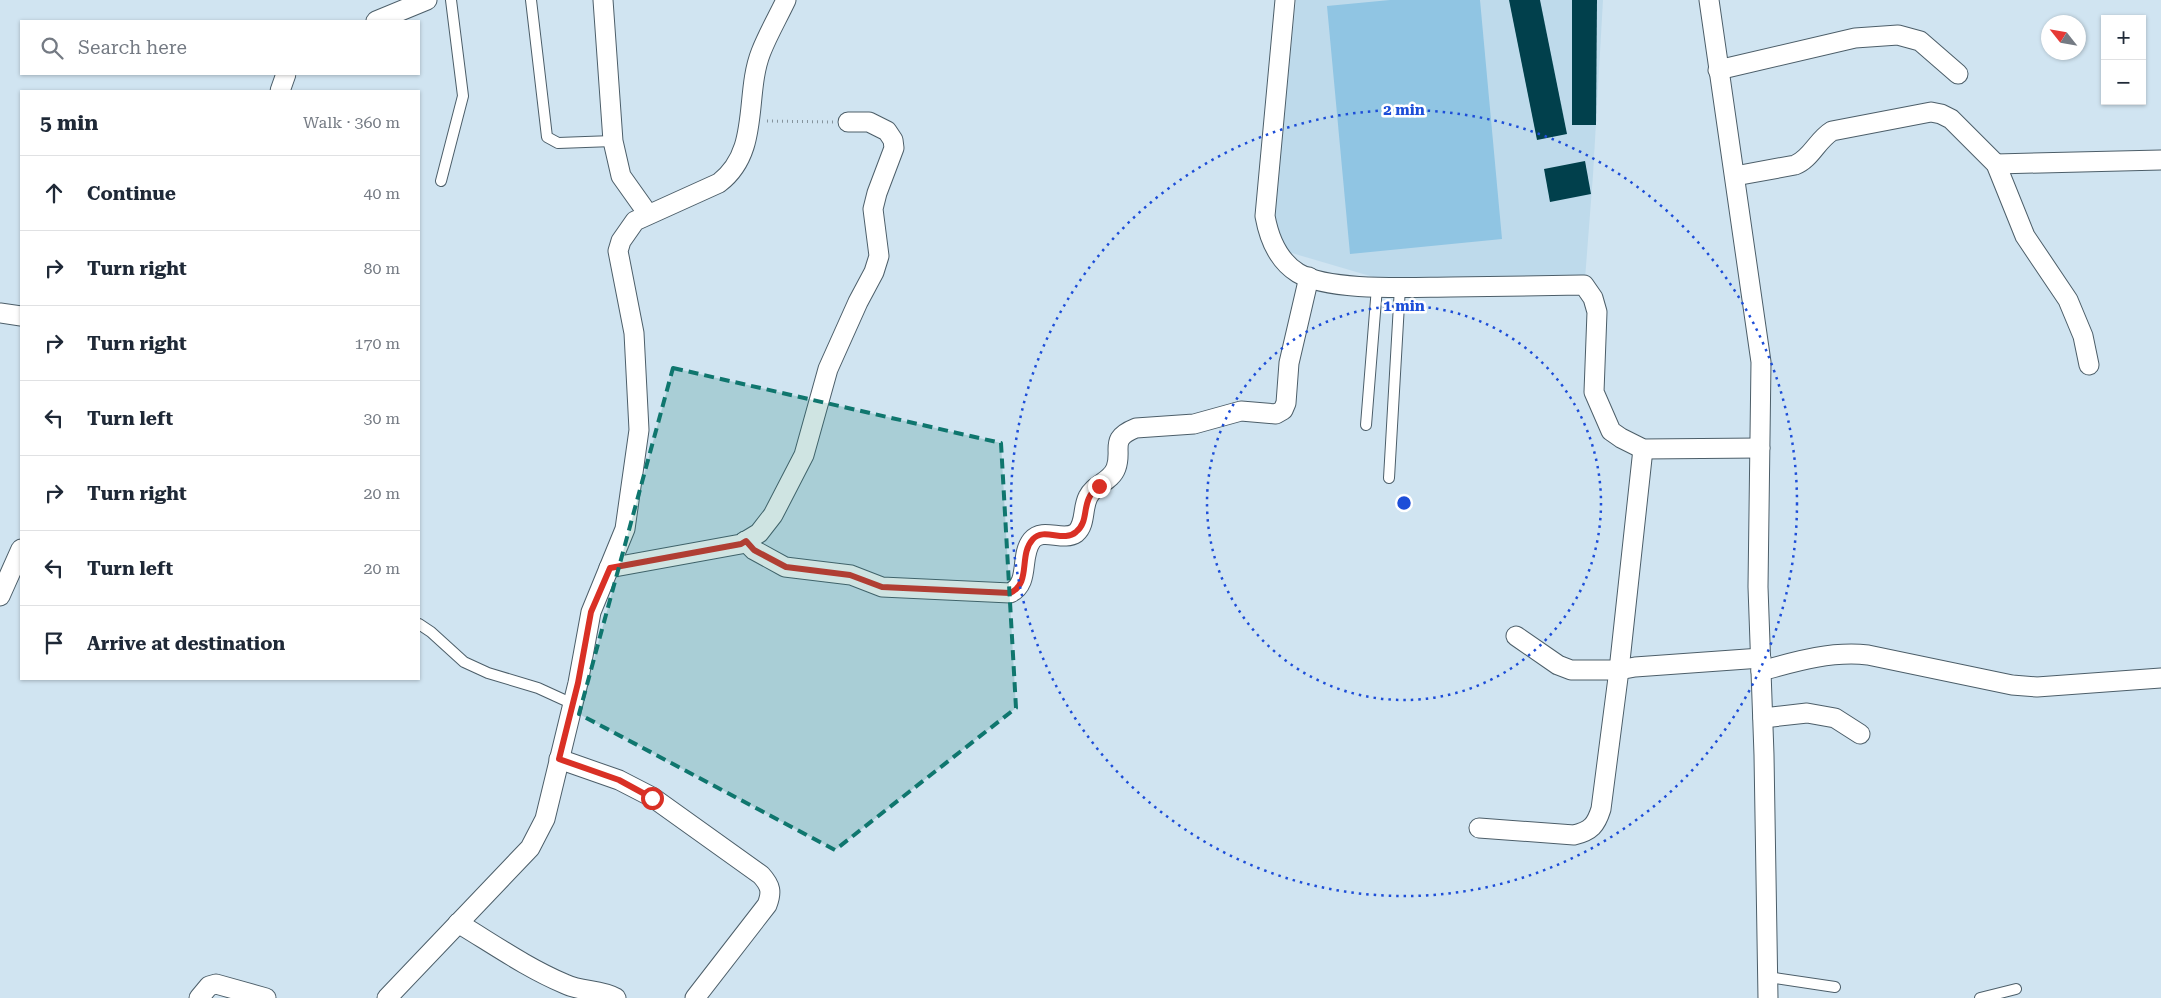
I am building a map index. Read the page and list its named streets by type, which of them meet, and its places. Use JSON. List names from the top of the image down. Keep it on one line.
{"north":"top left","page":{"map_buttons":["+","−"],"search":"Search here","heading":["5 min","Walk · 360 m"],"list":[["Continue","40 m"],["Turn right","80 m"],["Turn right","170 m"],["Turn left","30 m"],["Turn right","20 m"],["Turn left","20 m"],"Arrive at destination"]},"rings":["2 min","1 min"]}
